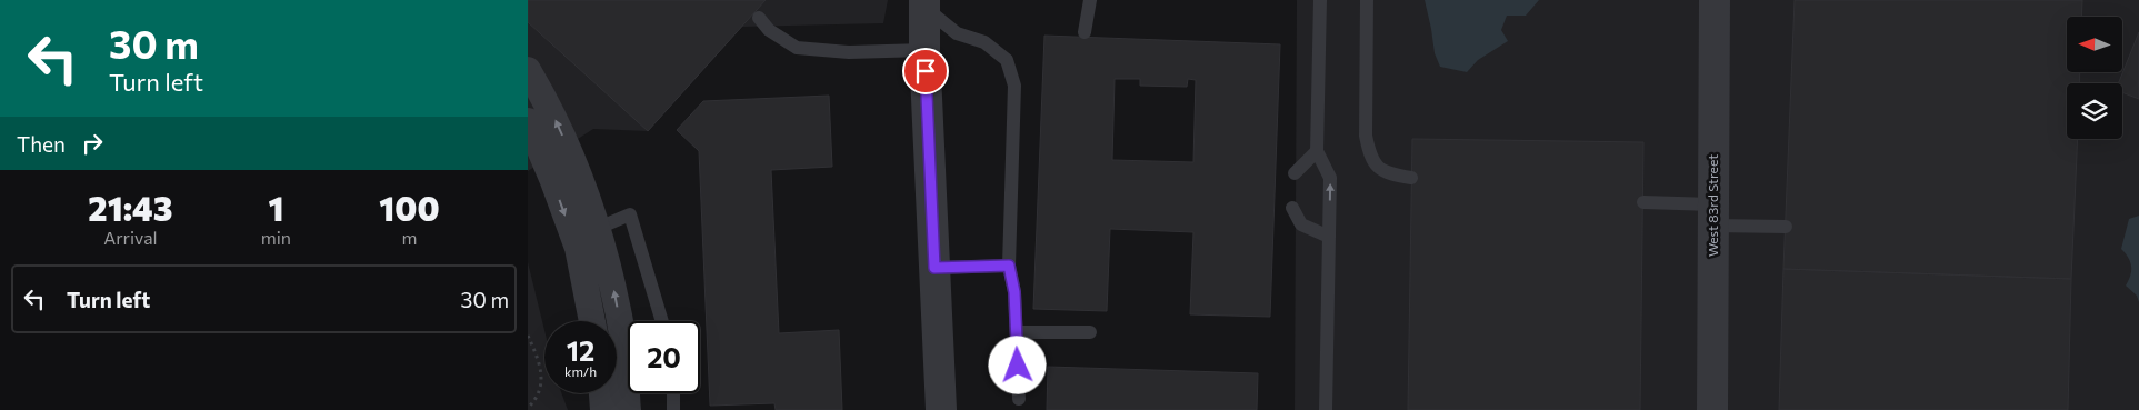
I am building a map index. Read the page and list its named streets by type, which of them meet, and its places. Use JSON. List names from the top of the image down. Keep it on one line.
{"streets":{"street":["West 83rd Street"]},"north":"left","page":{"turn":["30 m","Turn left"],"then":"Then","eta":["21:43","Arrival","1","min","100","m"],"list":[{"name":"Turn left","value":"30 m"}],"speed":"12 km/h","limit":"20"}}
